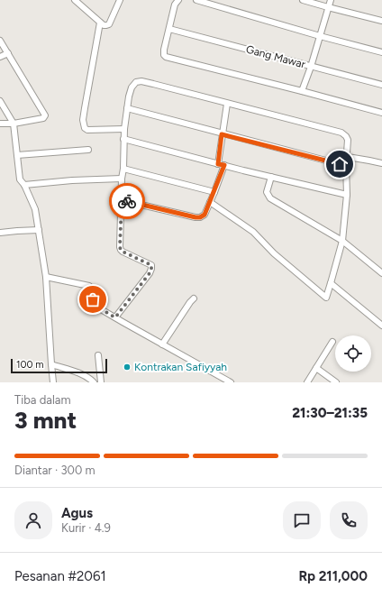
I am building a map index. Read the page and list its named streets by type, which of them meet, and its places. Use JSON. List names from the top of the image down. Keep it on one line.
{"streets":{"street":["Gang Mawar"]},"places":["Kontrakan Safiyyah"],"scale_bar":"100 m","page":{"scale":"100 m","heading":["3 mnt","Tiba dalam","21:30–21:35"],"panel":["Agus","Kurir · 4.9","Pesanan #2061","Rp 211,000"],"bar":"Diantar · 300 m"}}
